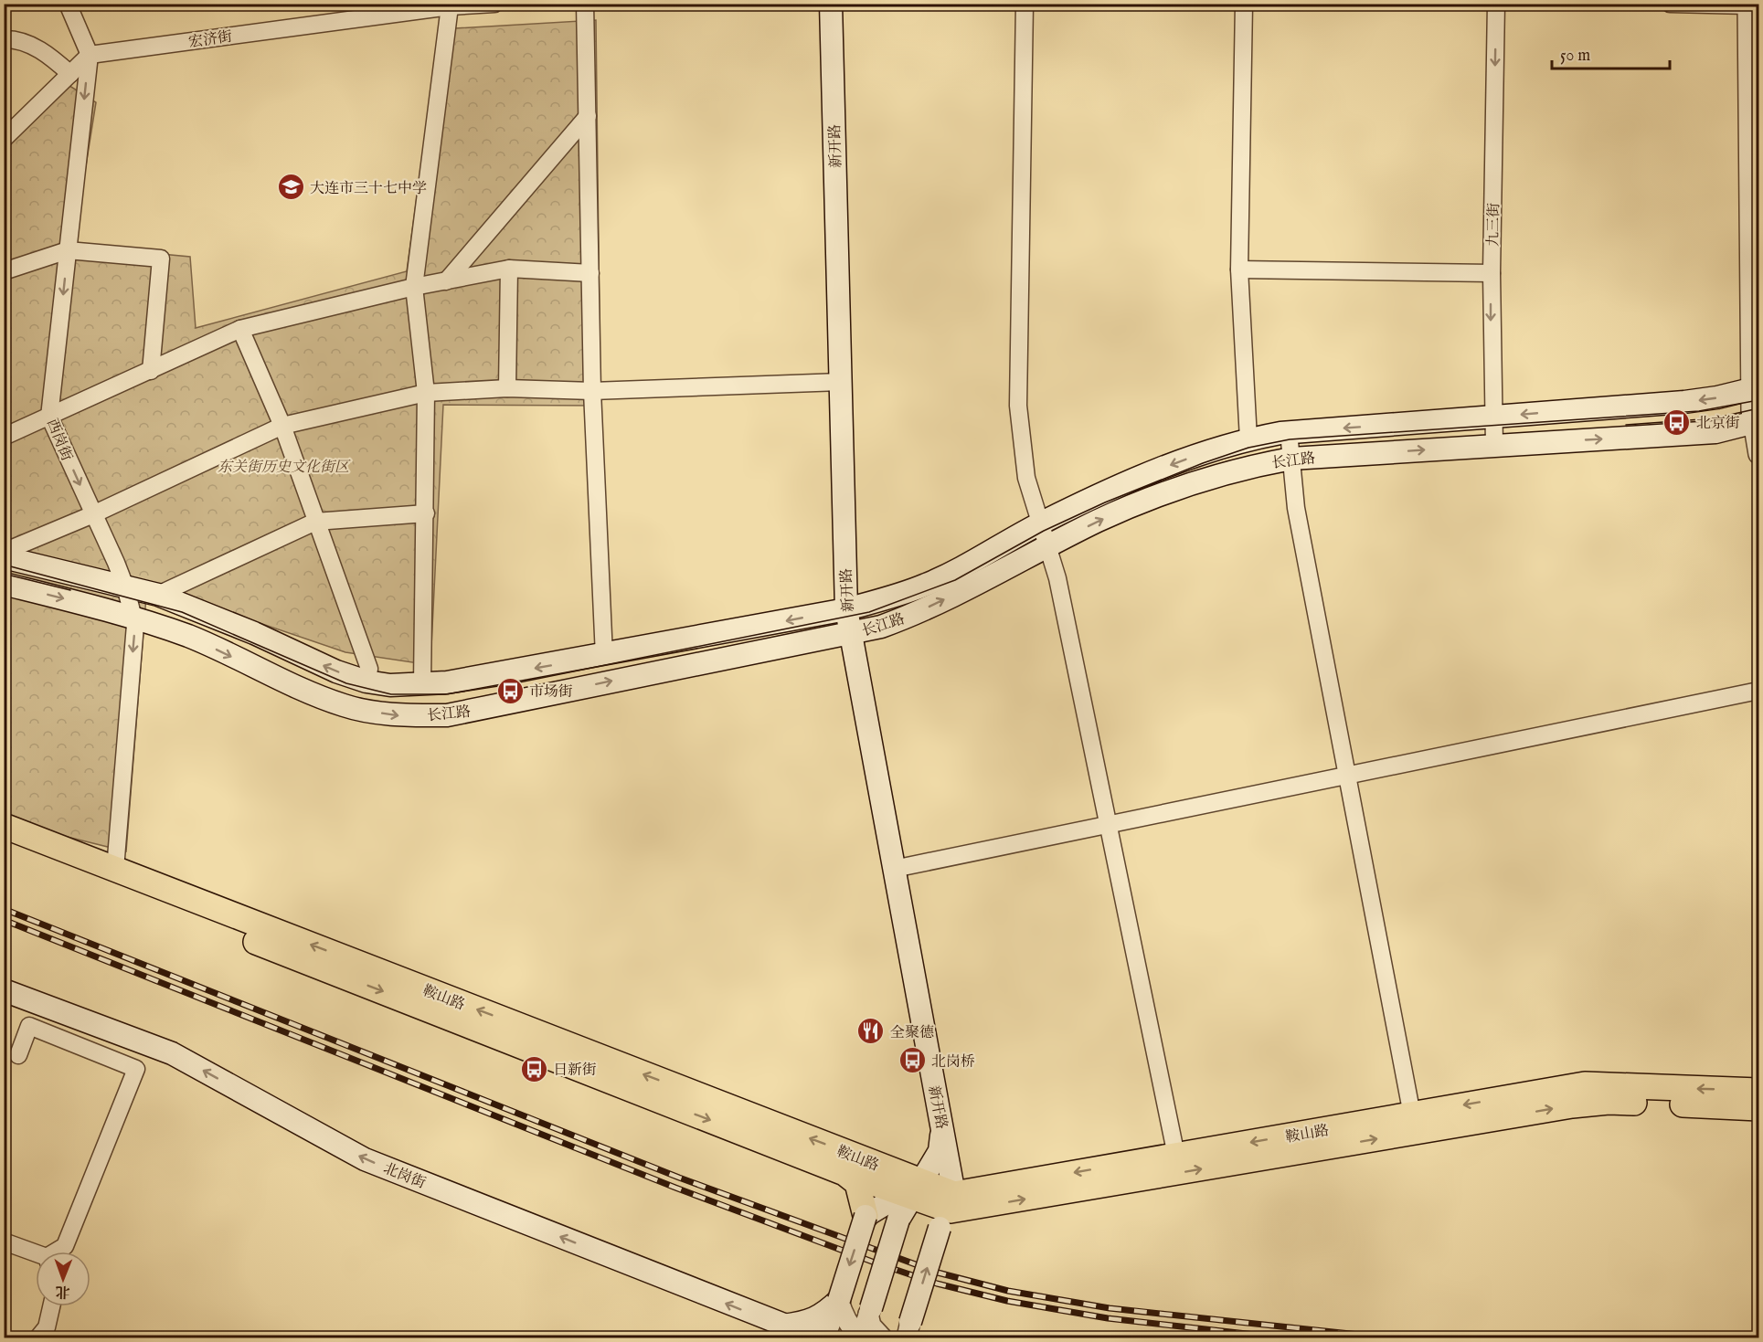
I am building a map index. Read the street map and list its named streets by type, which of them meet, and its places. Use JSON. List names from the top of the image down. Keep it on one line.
{"streets":{"main road":["新开路","长江路","鞍山路","北岗街"],"street":["宏济街","九三街","西岗街"]},"crossings":[["宏济街","西岗街"],["新开路","长江路"],["新开路","鞍山路"],["九三街","长江路"],["西岗街","长江路"],["西岗街","鞍山路"]],"one_way":["九三街","西岗街","北岗街"],"parks":["东关街历史文化街区"],"places":{"school or university":["大连市三十七中学"],"bus stop":["北京街","市场街","北岗桥","日新街"],"restaurant":["全聚德"]},"scale_bar":"50 m","north":"bottom"}
